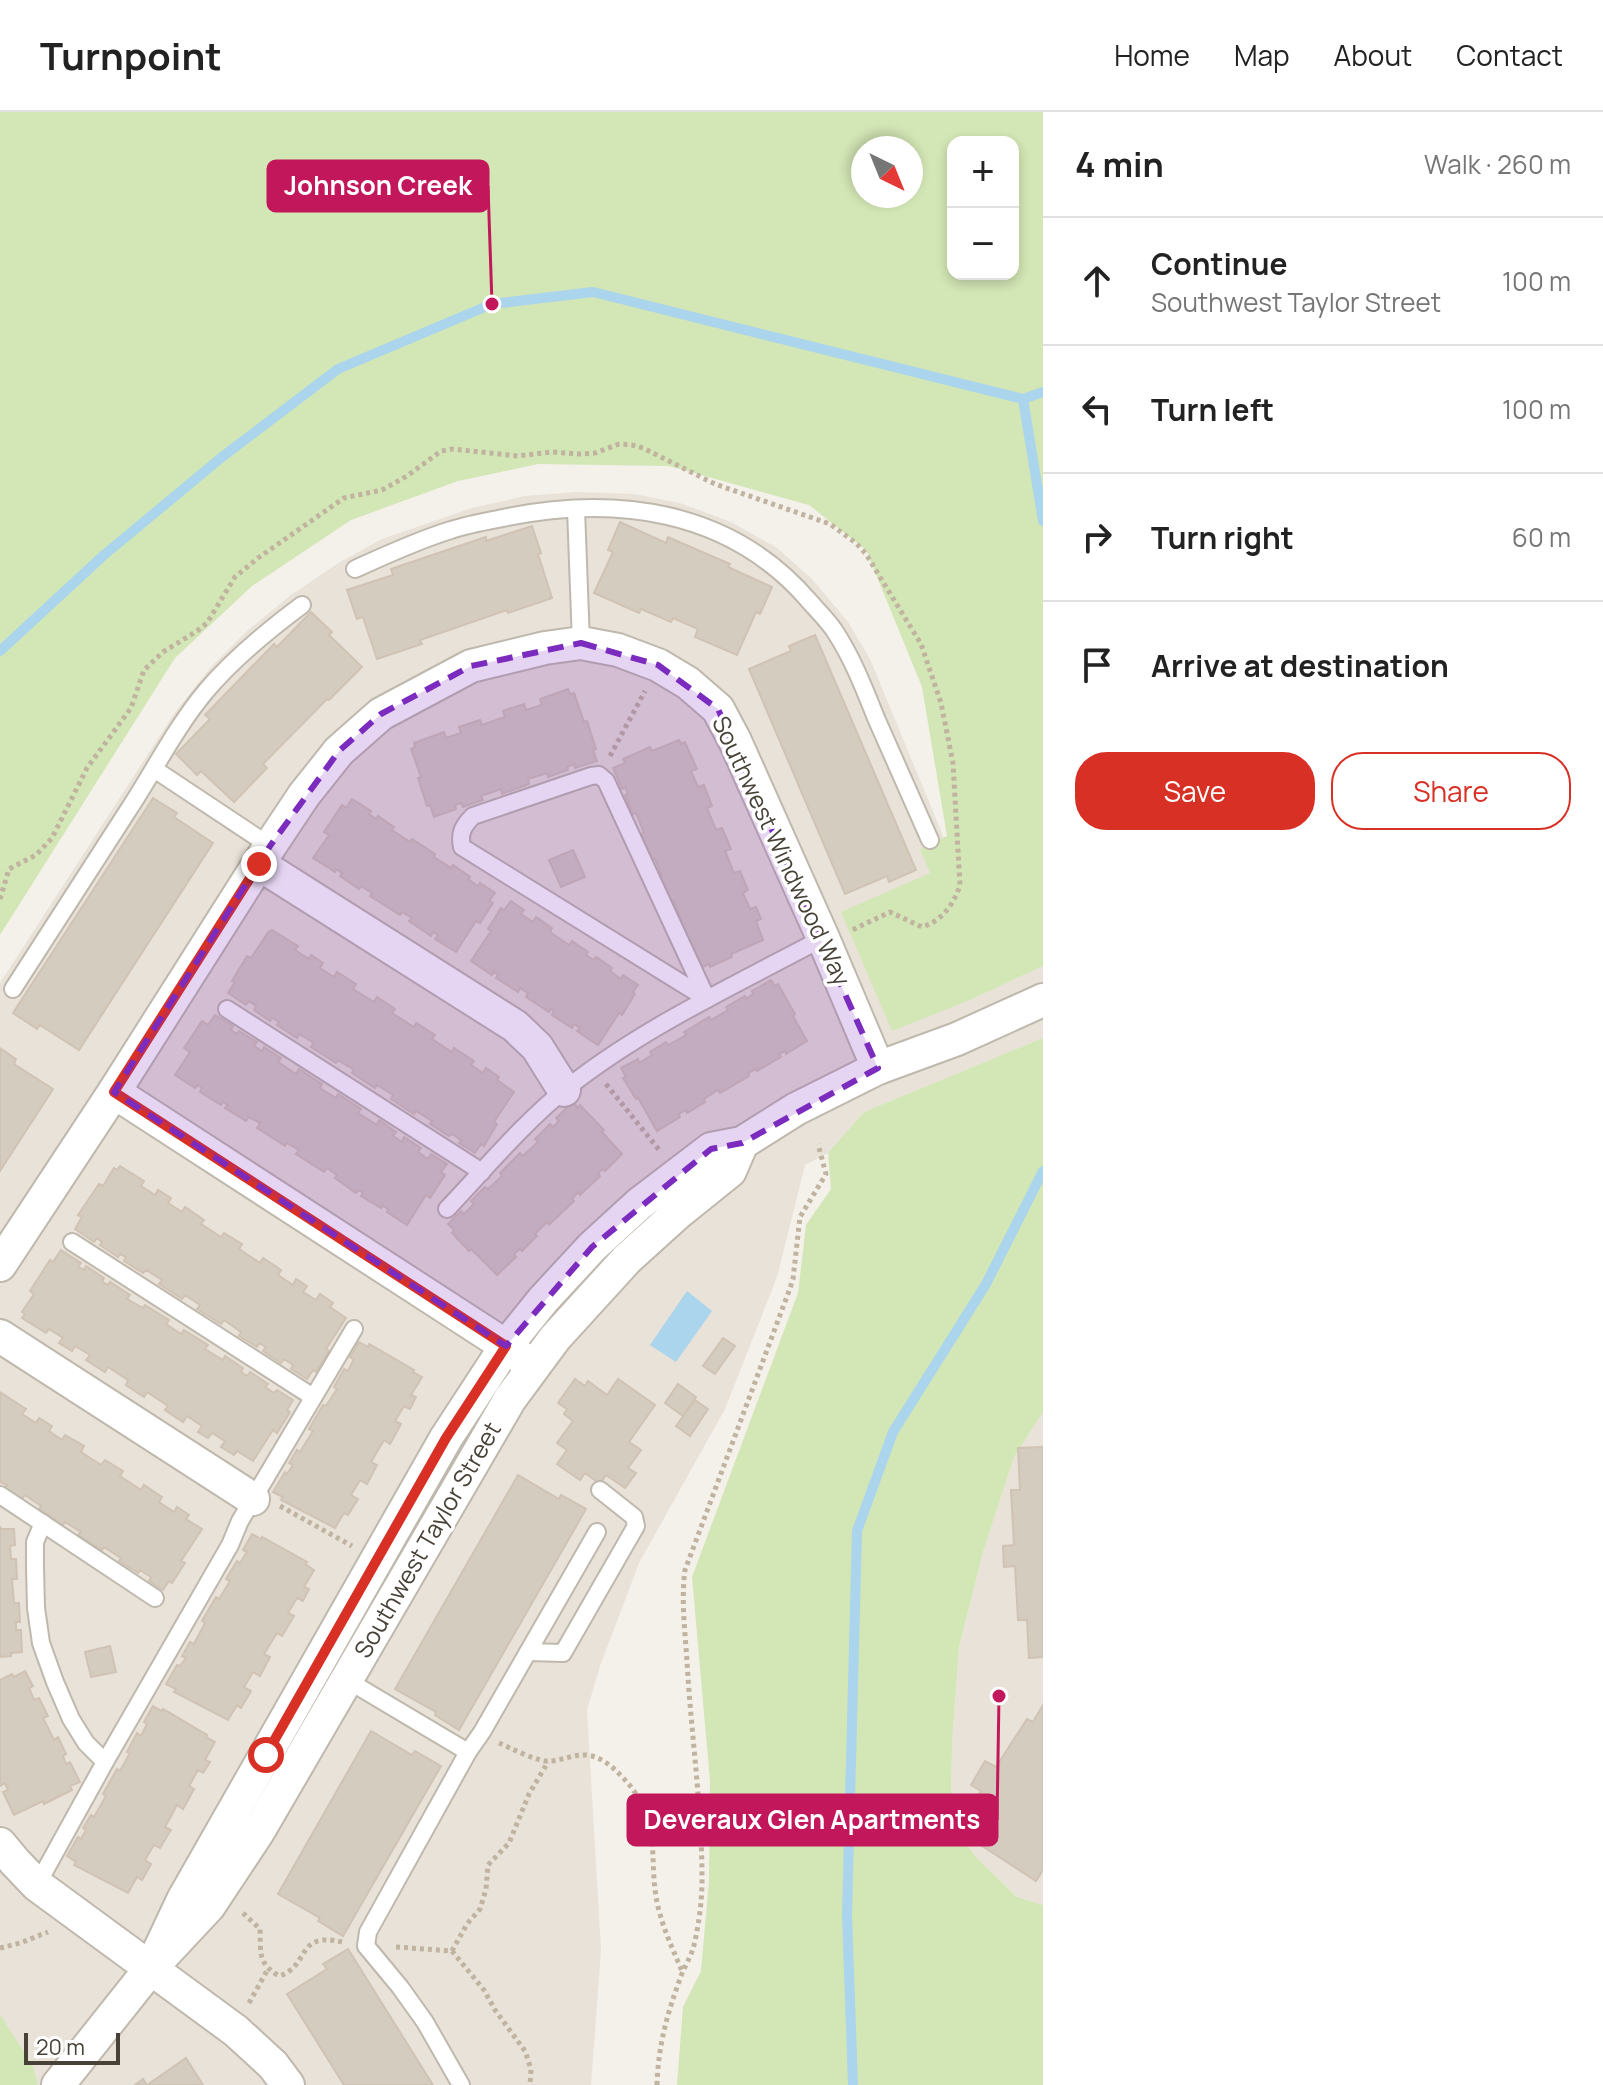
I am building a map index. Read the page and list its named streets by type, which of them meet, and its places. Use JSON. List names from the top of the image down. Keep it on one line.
{"streets":{"street":["Southwest Windwood Way","Southwest Taylor Street"]},"crossings":[["Southwest Windwood Way","Southwest Taylor Street"]],"places":["Johnson Creek","Deveraux Glen Apartments"],"scale_bar":"20 m","north":"bottom right","page":{"header":"Turnpoint","nav":["Home","Map","About","Contact"],"heading":["4 min","Walk · 260 m"],"map_buttons":["+","−"],"list":[["Continue","Southwest Taylor Street","100 m"],["Turn left","100 m"],["Turn right","60 m"],"Arrive at destination"],"buttons":["Save","Share"],"scale":"20 m"}}
